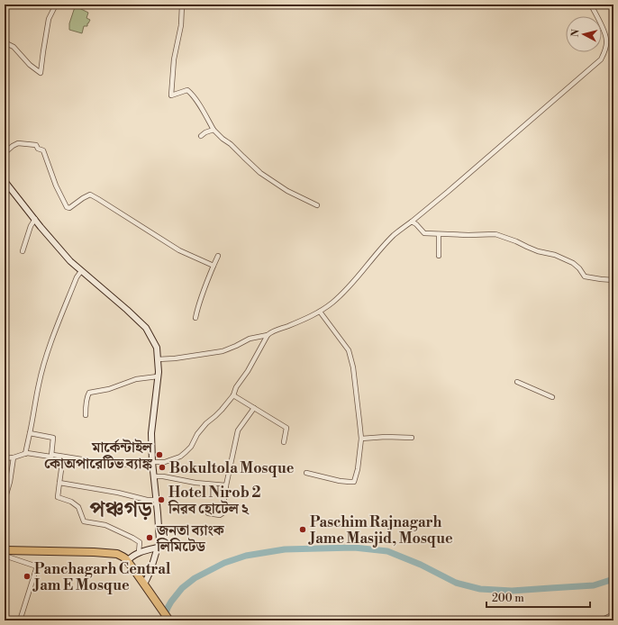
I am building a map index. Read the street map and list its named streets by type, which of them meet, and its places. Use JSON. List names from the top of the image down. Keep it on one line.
{"districts":["পঞ্চগড়"],"places":["মার্কেন্টাইল কোঅপারেটিভ ব্যাঙ্ক","Bokultola Mosque","Hotel Nirob 2 নিরব হোটেল ২","Paschim Rajnagarh Jame Masjid, Mosque","জনতা ব্যাংক লিমিটেড","Panchagarh Central Jam E Mosque"],"scale_bar":"200 m","north":"left"}
